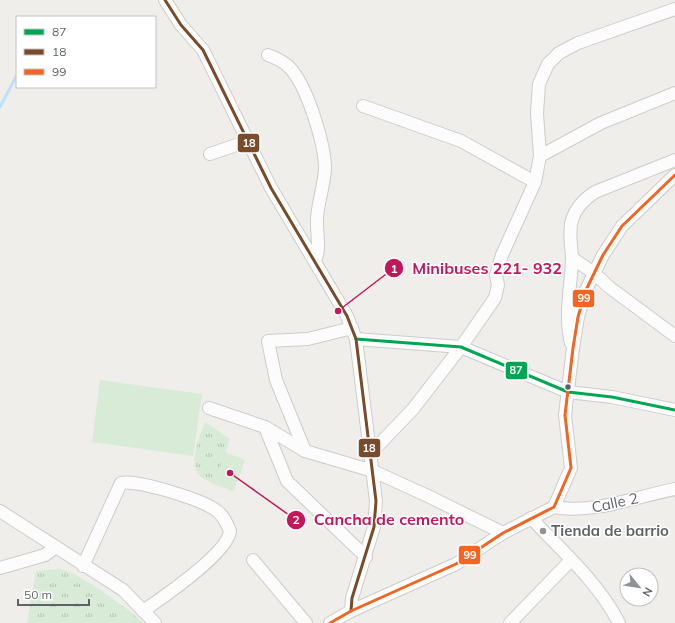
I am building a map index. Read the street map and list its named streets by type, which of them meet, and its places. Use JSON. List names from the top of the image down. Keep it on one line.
{"streets":{"street":["Calle 2"]},"places":["Minibuses 221- 932","Cancha de cemento","Tienda de barrio"],"lines":["transit line 18","transit line 99","transit line 87"],"legend":["87","18","99"],"scale_bar":"50 m","north":"bottom right"}
